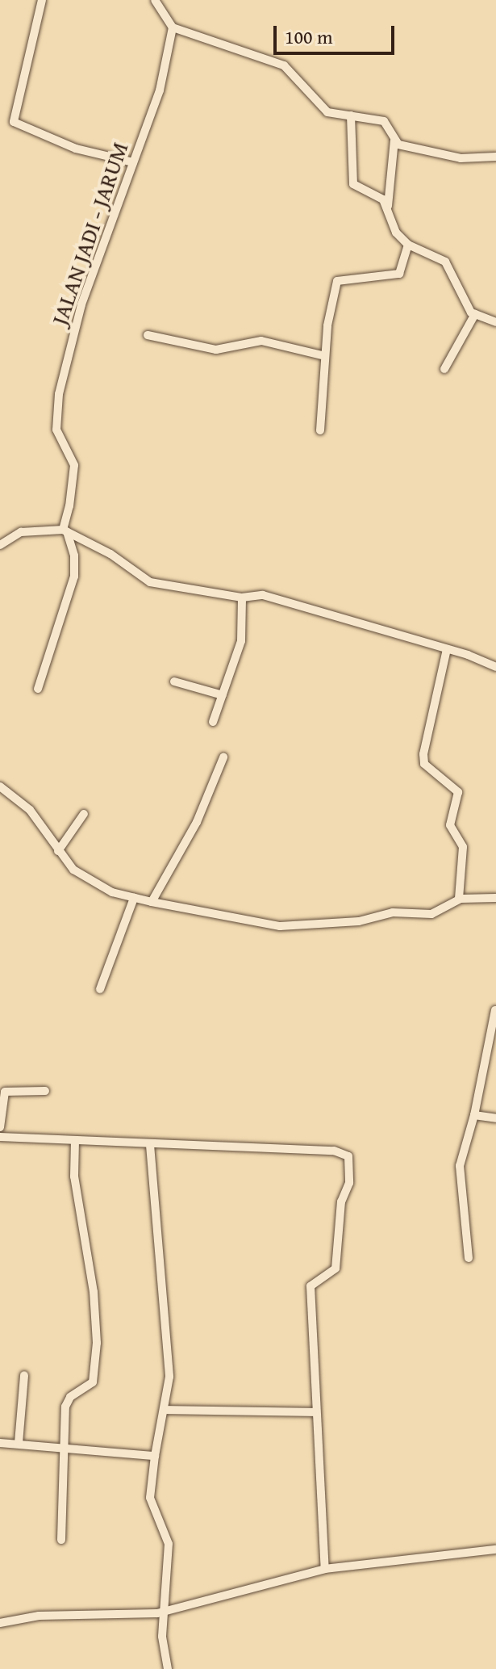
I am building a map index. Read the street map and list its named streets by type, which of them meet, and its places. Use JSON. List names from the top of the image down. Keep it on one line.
{"streets":{"street":["JALAN JADI - JARUM"]},"scale_bar":"100 m"}
